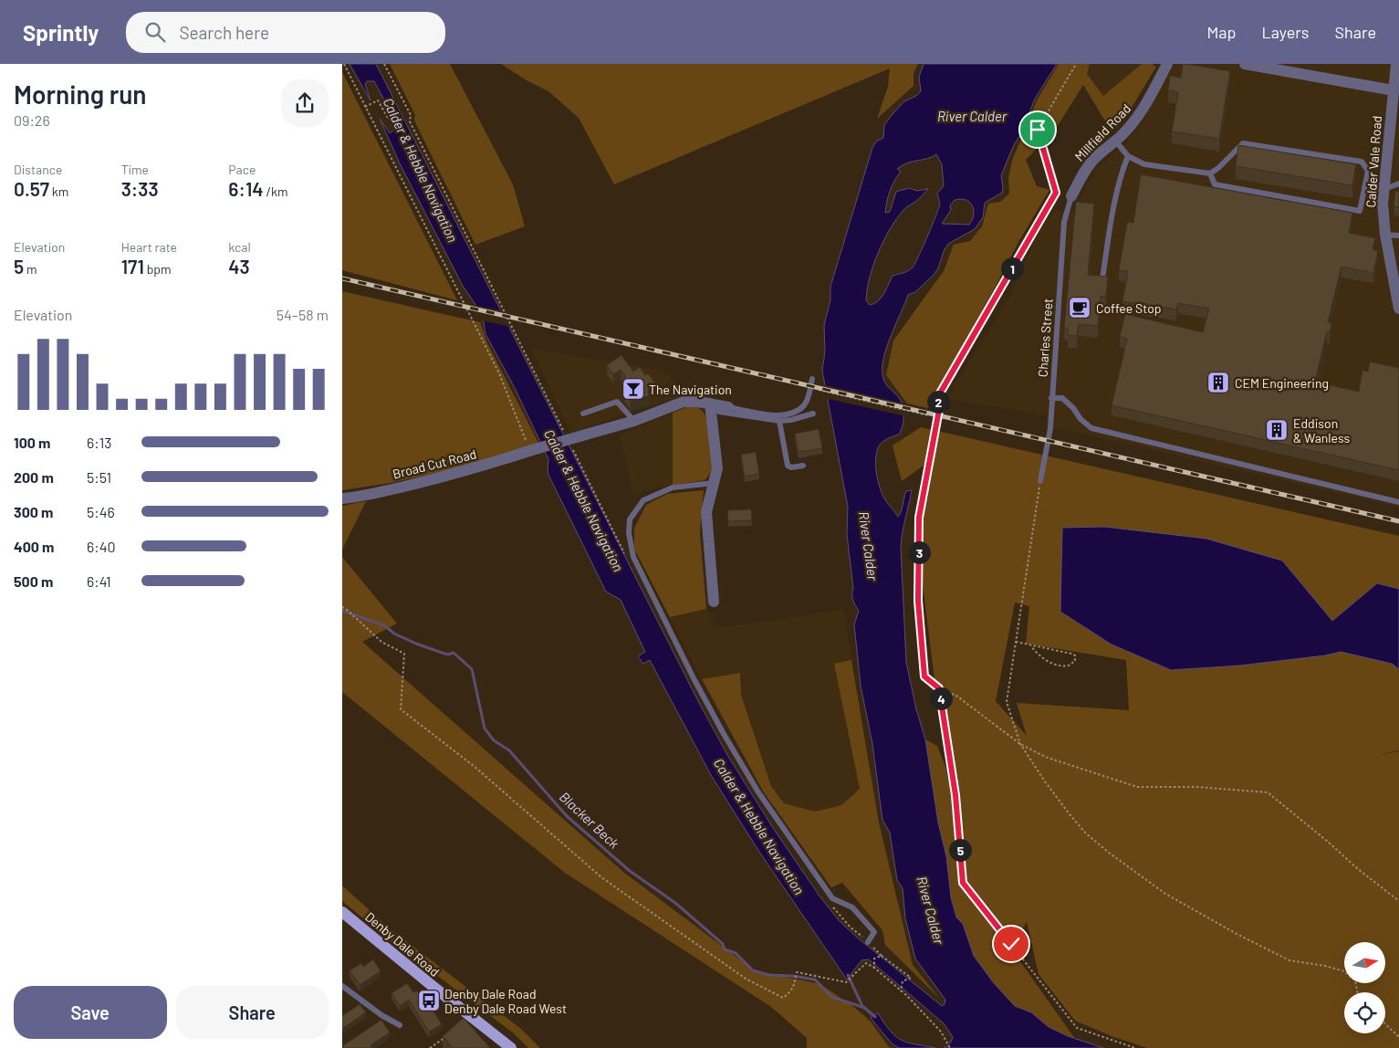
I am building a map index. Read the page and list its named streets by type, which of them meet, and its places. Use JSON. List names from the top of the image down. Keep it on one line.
{"streets":{"main road":["Denby Dale Road"],"street":["Millfield Road","Calder Vale Road","Broad Cut Road"],"lane":["Charles Street"]},"crossings":[["Millfield Road","Charles Street"]],"water":["River Calder","Calder & Hebble Navigation","Blacker Beck"],"places":{"cafe":["Coffee Stop"],"building":["CEM Engineering","Eddison & Wanless"],"bar":["The Navigation"],"bus stop":["Denby Dale Road Denby Dale Road West"]},"north":"right","page":{"header":"Sprintly","search":"Search here","nav":["Map","Layers","Share"],"heading":["Morning run","09:26"],"stats":[["Distance","0.57 km"],["Time","3:33"],["Pace","6:14 /km"],["Elevation","5 m"],["Heart rate","171 bpm"],["kcal","43"]],"pins":["1","2","3","4","5"],"chart":["Elevation","54–58 m"],"list":[{"name":"100 m","note":"6:13"},{"name":"200 m","note":"5:51"},{"name":"300 m","note":"5:46"},{"name":"400 m","note":"6:40"},{"name":"500 m","note":"6:41"}],"buttons":["Save","Share"]}}
